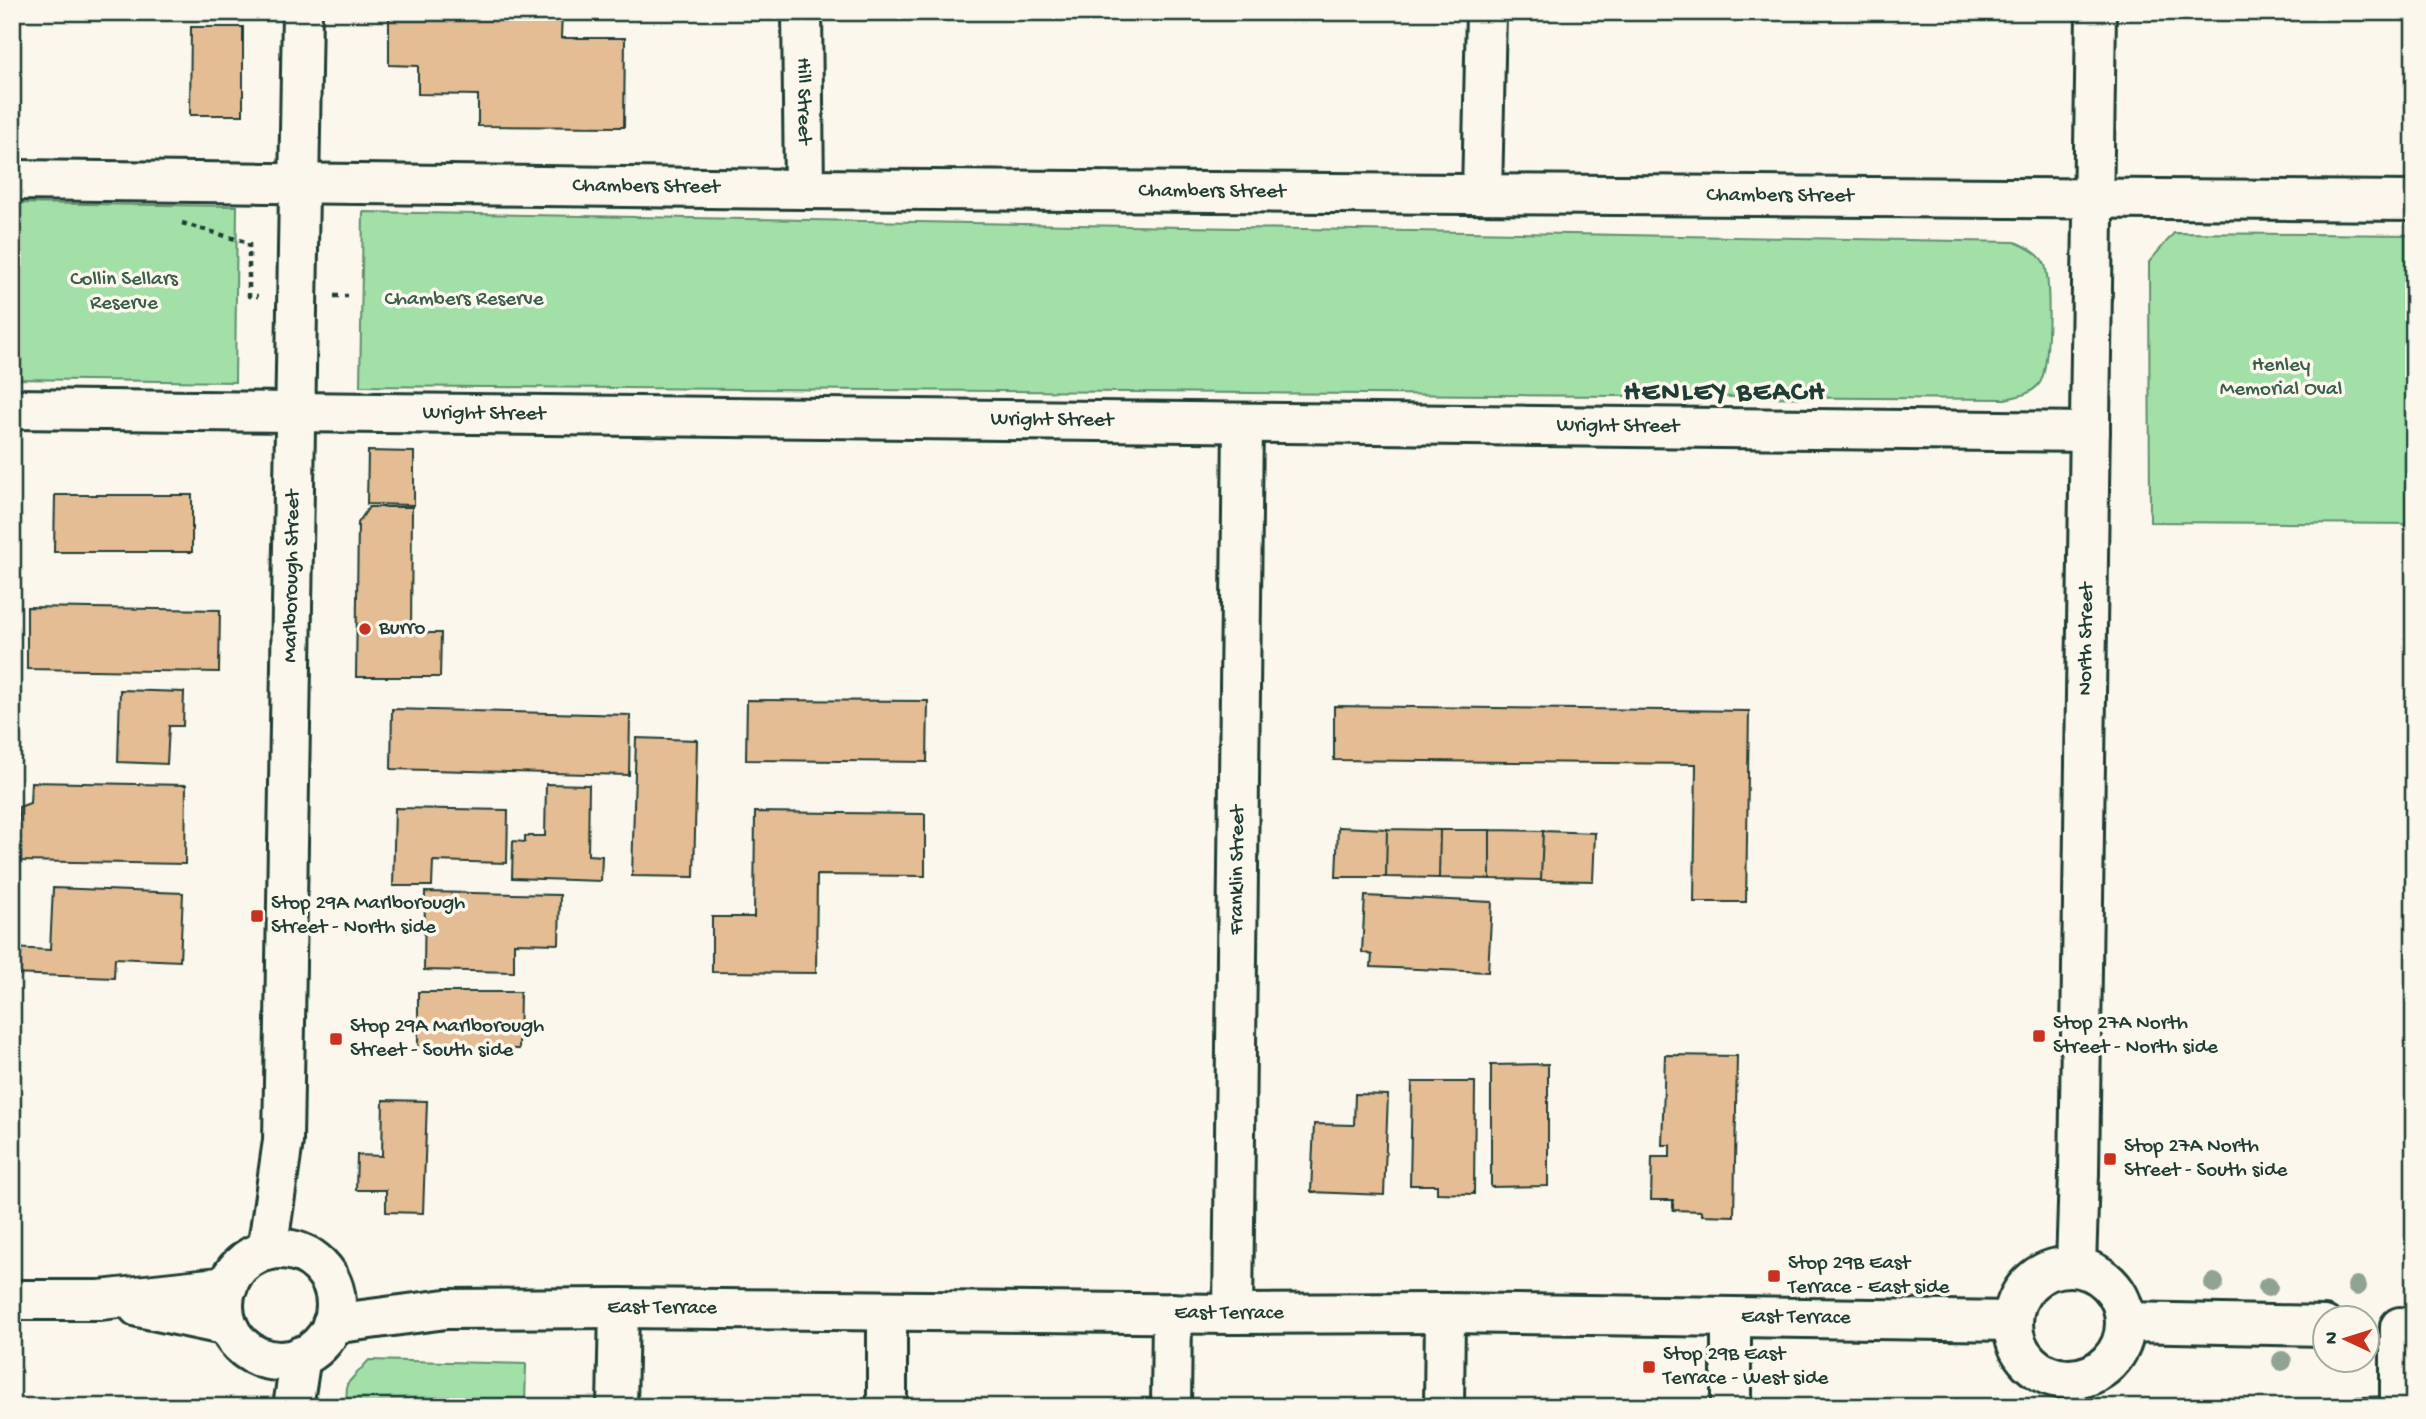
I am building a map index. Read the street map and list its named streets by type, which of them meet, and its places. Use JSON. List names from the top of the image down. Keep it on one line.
{"streets":{"street":["Hill Street","Chambers Street","Wright Street","Marlborough Street","North Street","Franklin Street","East Terrace"]},"crossings":[["Hill Street","Chambers Street"],["Chambers Street","Marlborough Street"],["Chambers Street","North Street"],["Wright Street","Marlborough Street"],["Wright Street","North Street"],["Wright Street","Franklin Street"],["Marlborough Street","East Terrace"],["North Street","East Terrace"],["Franklin Street","East Terrace"]],"districts":["HENLEY BEACH"],"parks":["Collin Sellars Reserve","Chambers Reserve","Henley Memorial Oval"],"places":{"other":["Burro"],"transit":["Stop 29A Marlborough Street - North side","Stop 27A North Street - North side","Stop 29A Marlborough Street - South side","Stop 27A North Street - South side","Stop 29B East Terrace - East side","Stop 29B East Terrace - West side"]},"north":"left"}
